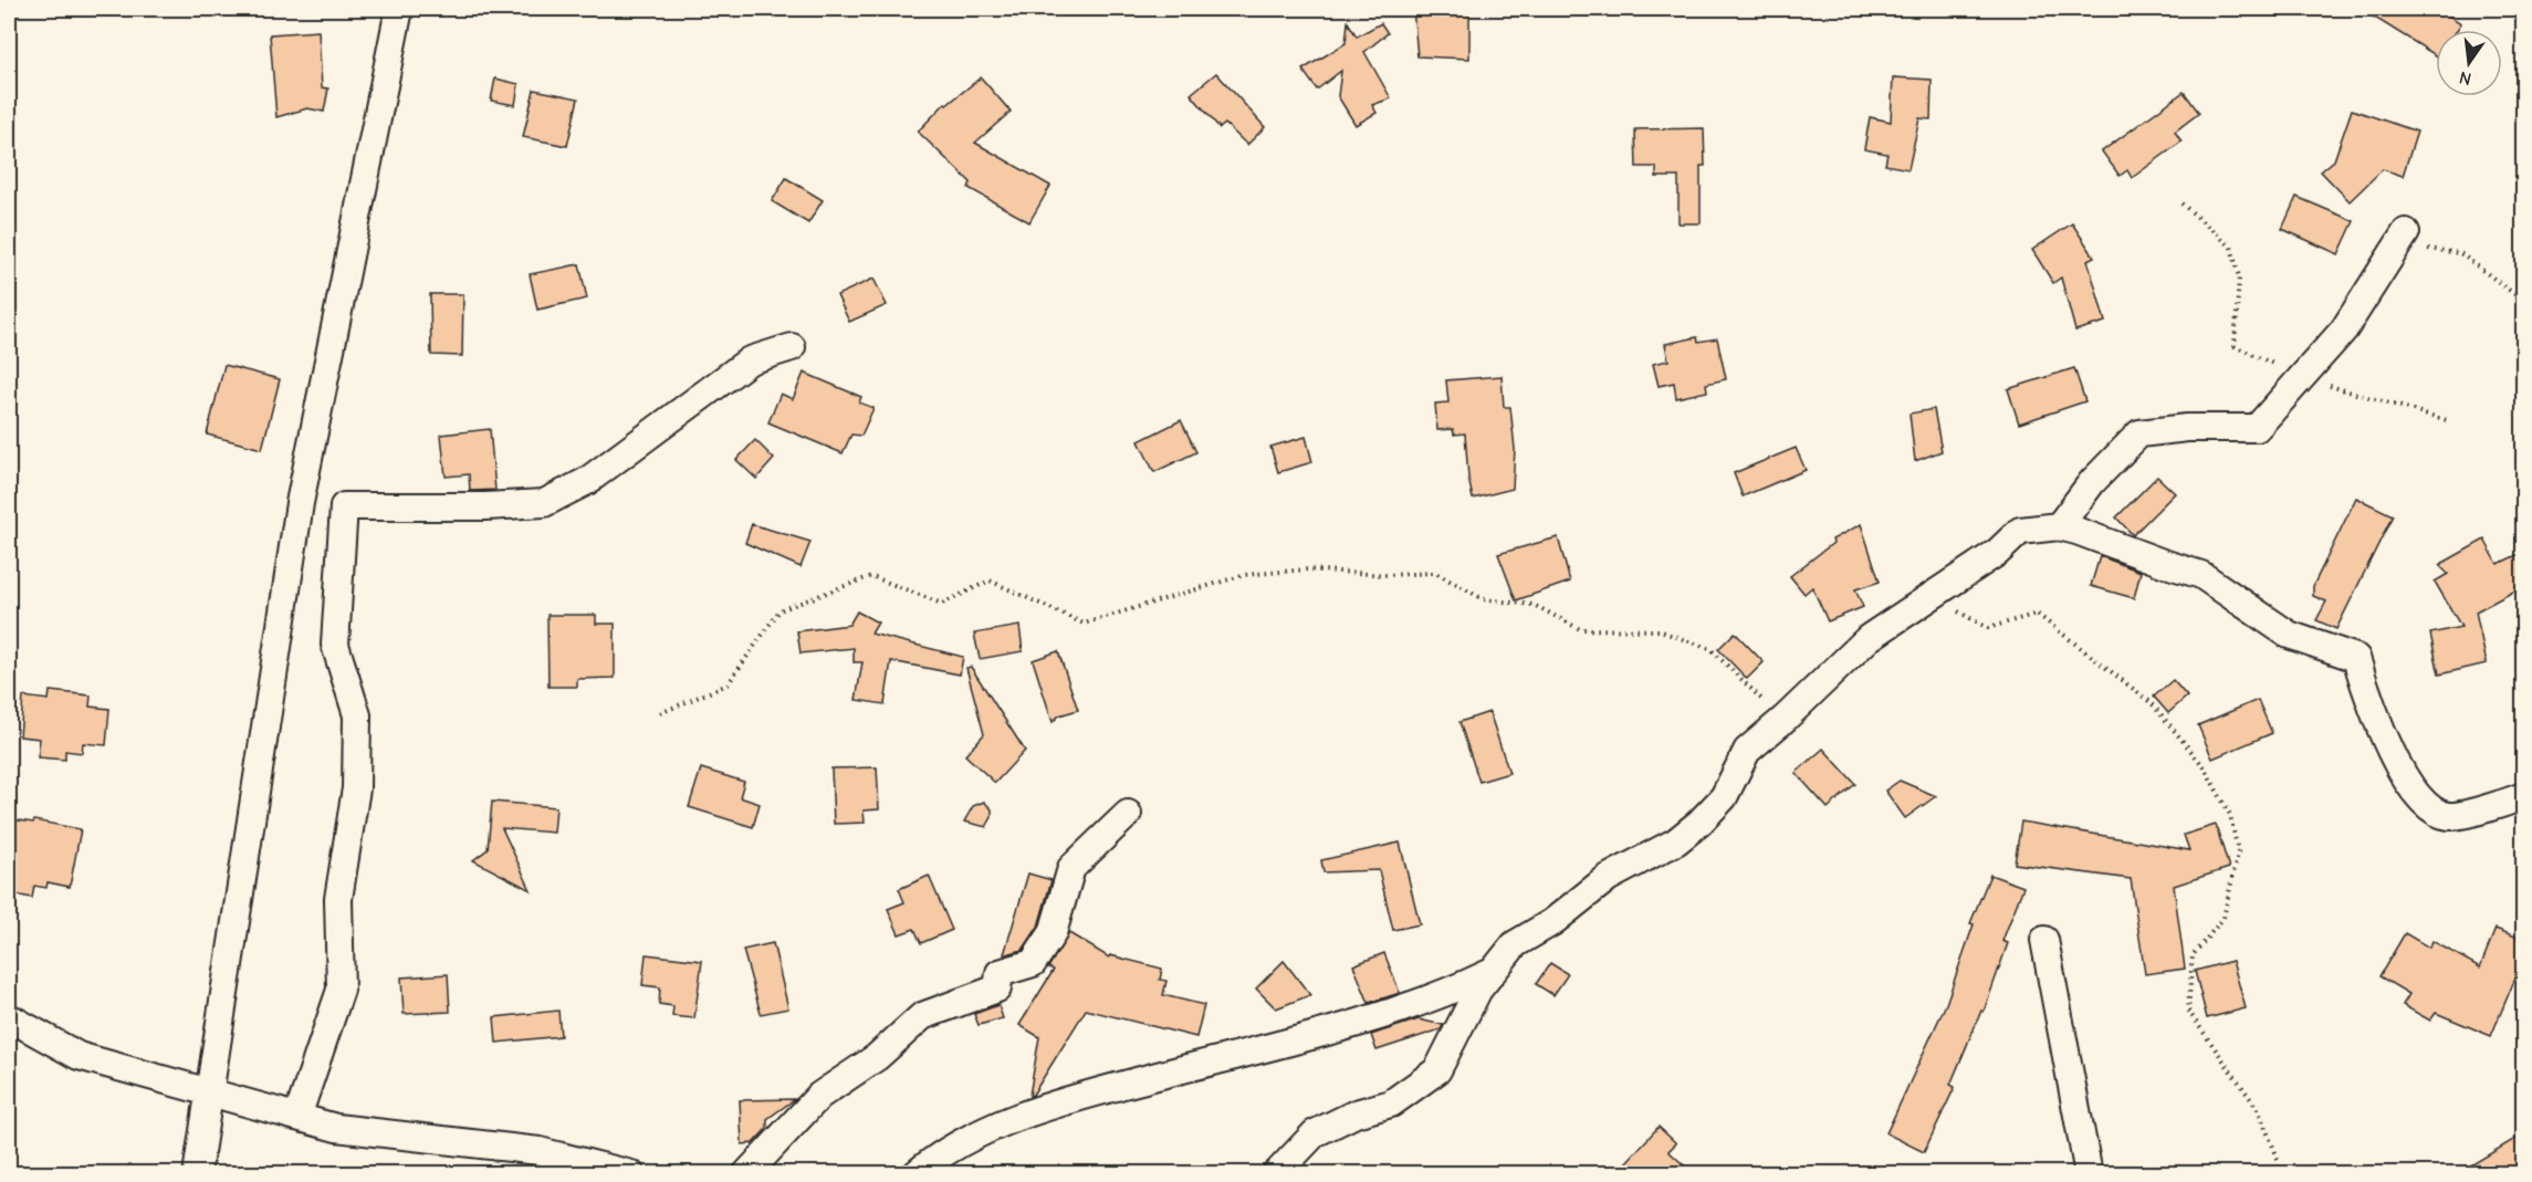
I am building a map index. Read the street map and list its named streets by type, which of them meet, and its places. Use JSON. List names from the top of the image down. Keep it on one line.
{"north":"bottom"}
